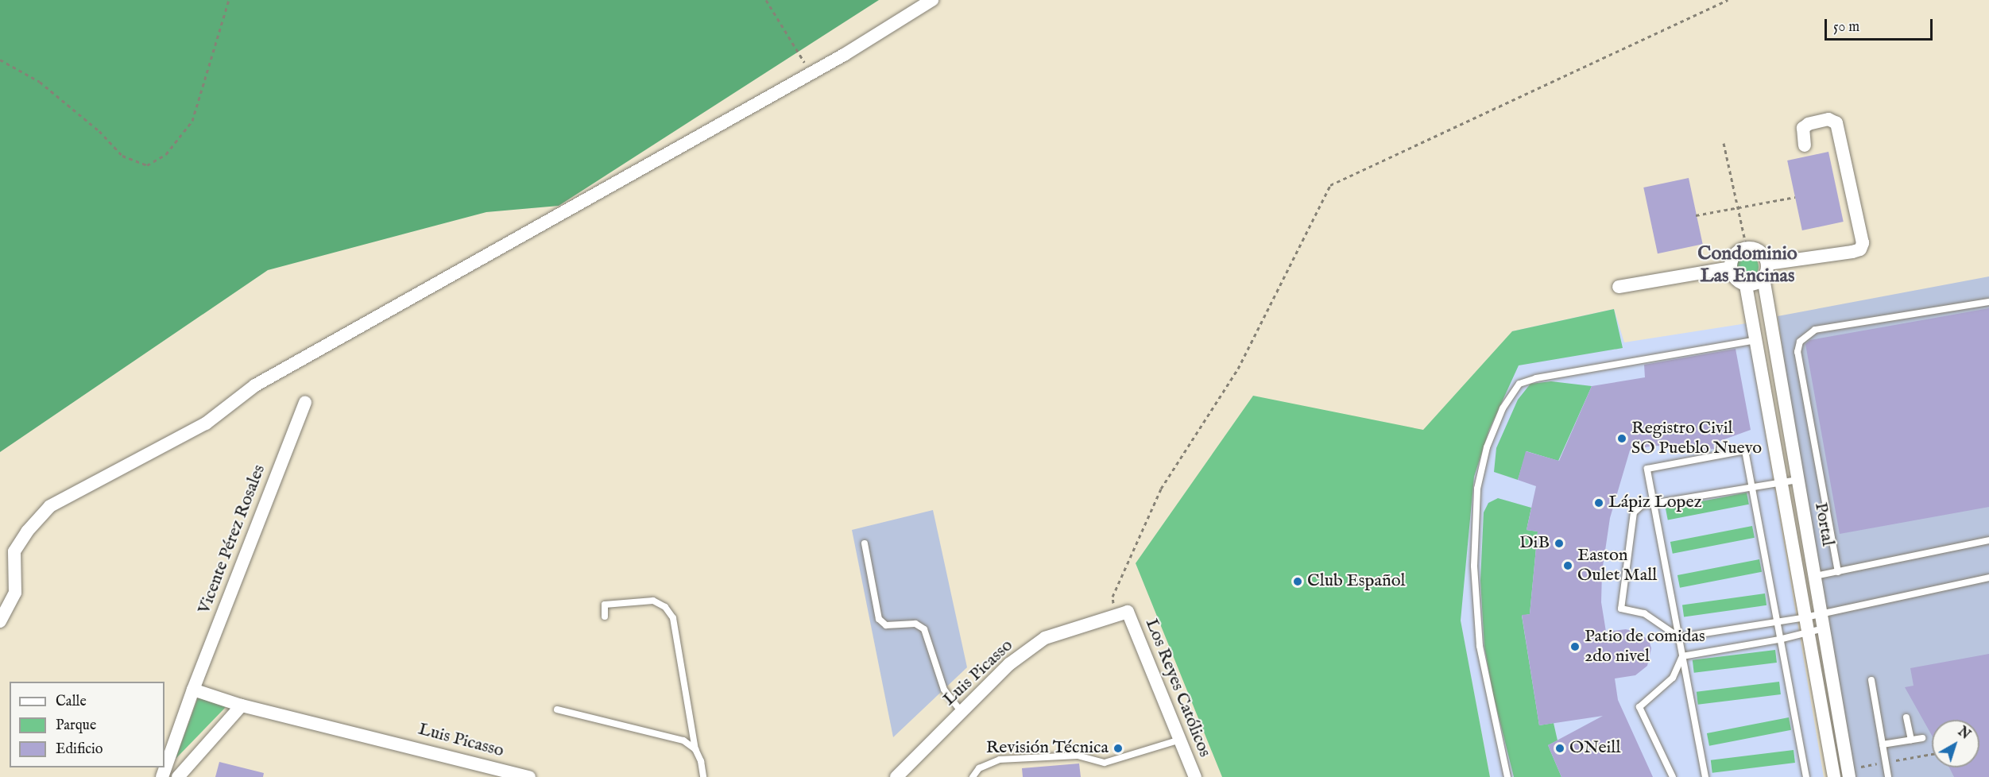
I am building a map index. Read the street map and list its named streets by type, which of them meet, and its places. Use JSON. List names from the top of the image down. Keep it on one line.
{"streets":{"street":["Portal","Vicente Pérez Rosales","Luis Picasso","Los Reyes Católicos"]},"crossings":[["Luis Picasso","Los Reyes Católicos"]],"districts":["Condominio Las Encinas"],"places":["Registro Civil SO Pueblo Nuevo","Lápiz Lopez","DiB","Easton Oulet Mall","Club Español","Patio de comidas 2do nivel","Revisión Técnica","ONeill"],"legend":["Calle","Parque","Edificio"],"scale_bar":"50 m","north":"top right"}
